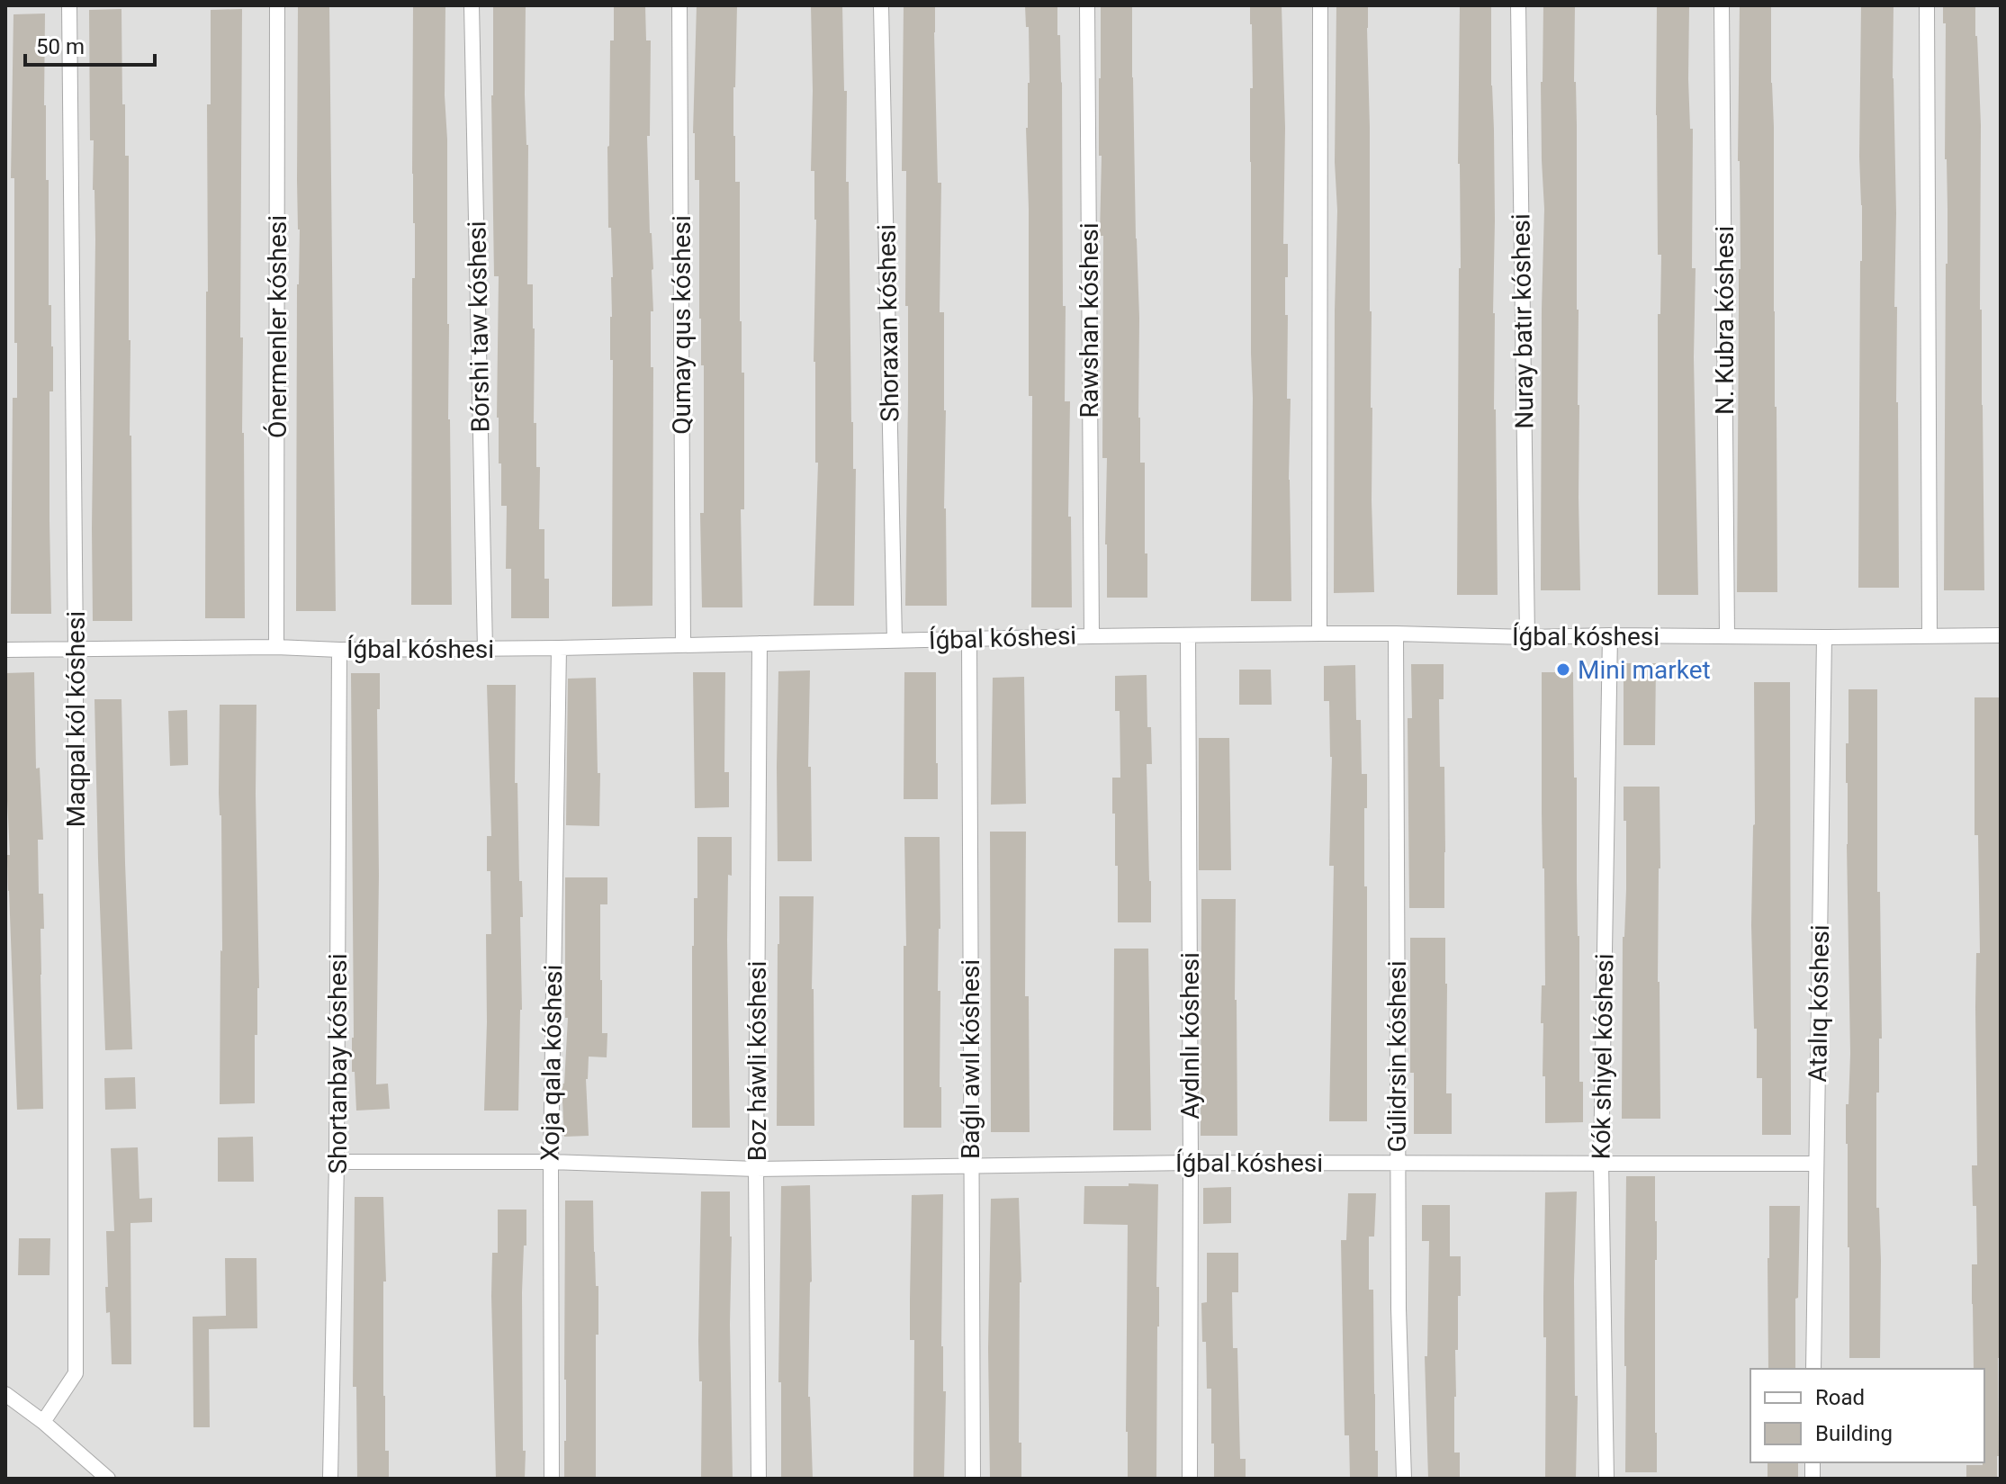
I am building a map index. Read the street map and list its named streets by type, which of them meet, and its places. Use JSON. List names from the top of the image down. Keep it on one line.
{"streets":{"street":["Rawshan kóshesi","N. Kubra kóshesi","Nuray batır kóshesi","Shoraxan kóshesi","Qumay qus kóshesi","Ónermenler kóshesi","Bórshi taw kóshesi","Íǵbal kóshesi","Maqpal kól kóshesi","Atalıq kóshesi","Aydınlı kóshesi","Gúlidrsin kóshesi","Kók shiyel kóshesi","Baǵlı awıl kóshesi","Boz háwli kóshesi","Xoja qala kóshesi","Shortanbay kóshesi"]},"crossings":[["Rawshan kóshesi","Íǵbal kóshesi"],["N. Kubra kóshesi","Íǵbal kóshesi"],["Nuray batır kóshesi","Íǵbal kóshesi"],["Shoraxan kóshesi","Íǵbal kóshesi"],["Qumay qus kóshesi","Íǵbal kóshesi"],["Ónermenler kóshesi","Íǵbal kóshesi"],["Bórshi taw kóshesi","Íǵbal kóshesi"],["Íǵbal kóshesi","Maqpal kól kóshesi"],["Íǵbal kóshesi","Atalıq kóshesi"],["Íǵbal kóshesi","Aydınlı kóshesi"],["Íǵbal kóshesi","Gúlidrsin kóshesi"],["Íǵbal kóshesi","Kók shiyel kóshesi"],["Íǵbal kóshesi","Baǵlı awıl kóshesi"],["Íǵbal kóshesi","Boz háwli kóshesi"],["Íǵbal kóshesi","Xoja qala kóshesi"],["Íǵbal kóshesi","Shortanbay kóshesi"]],"places":["Mini market"],"legend":["Road","Building"],"scale_bar":"50 m"}
